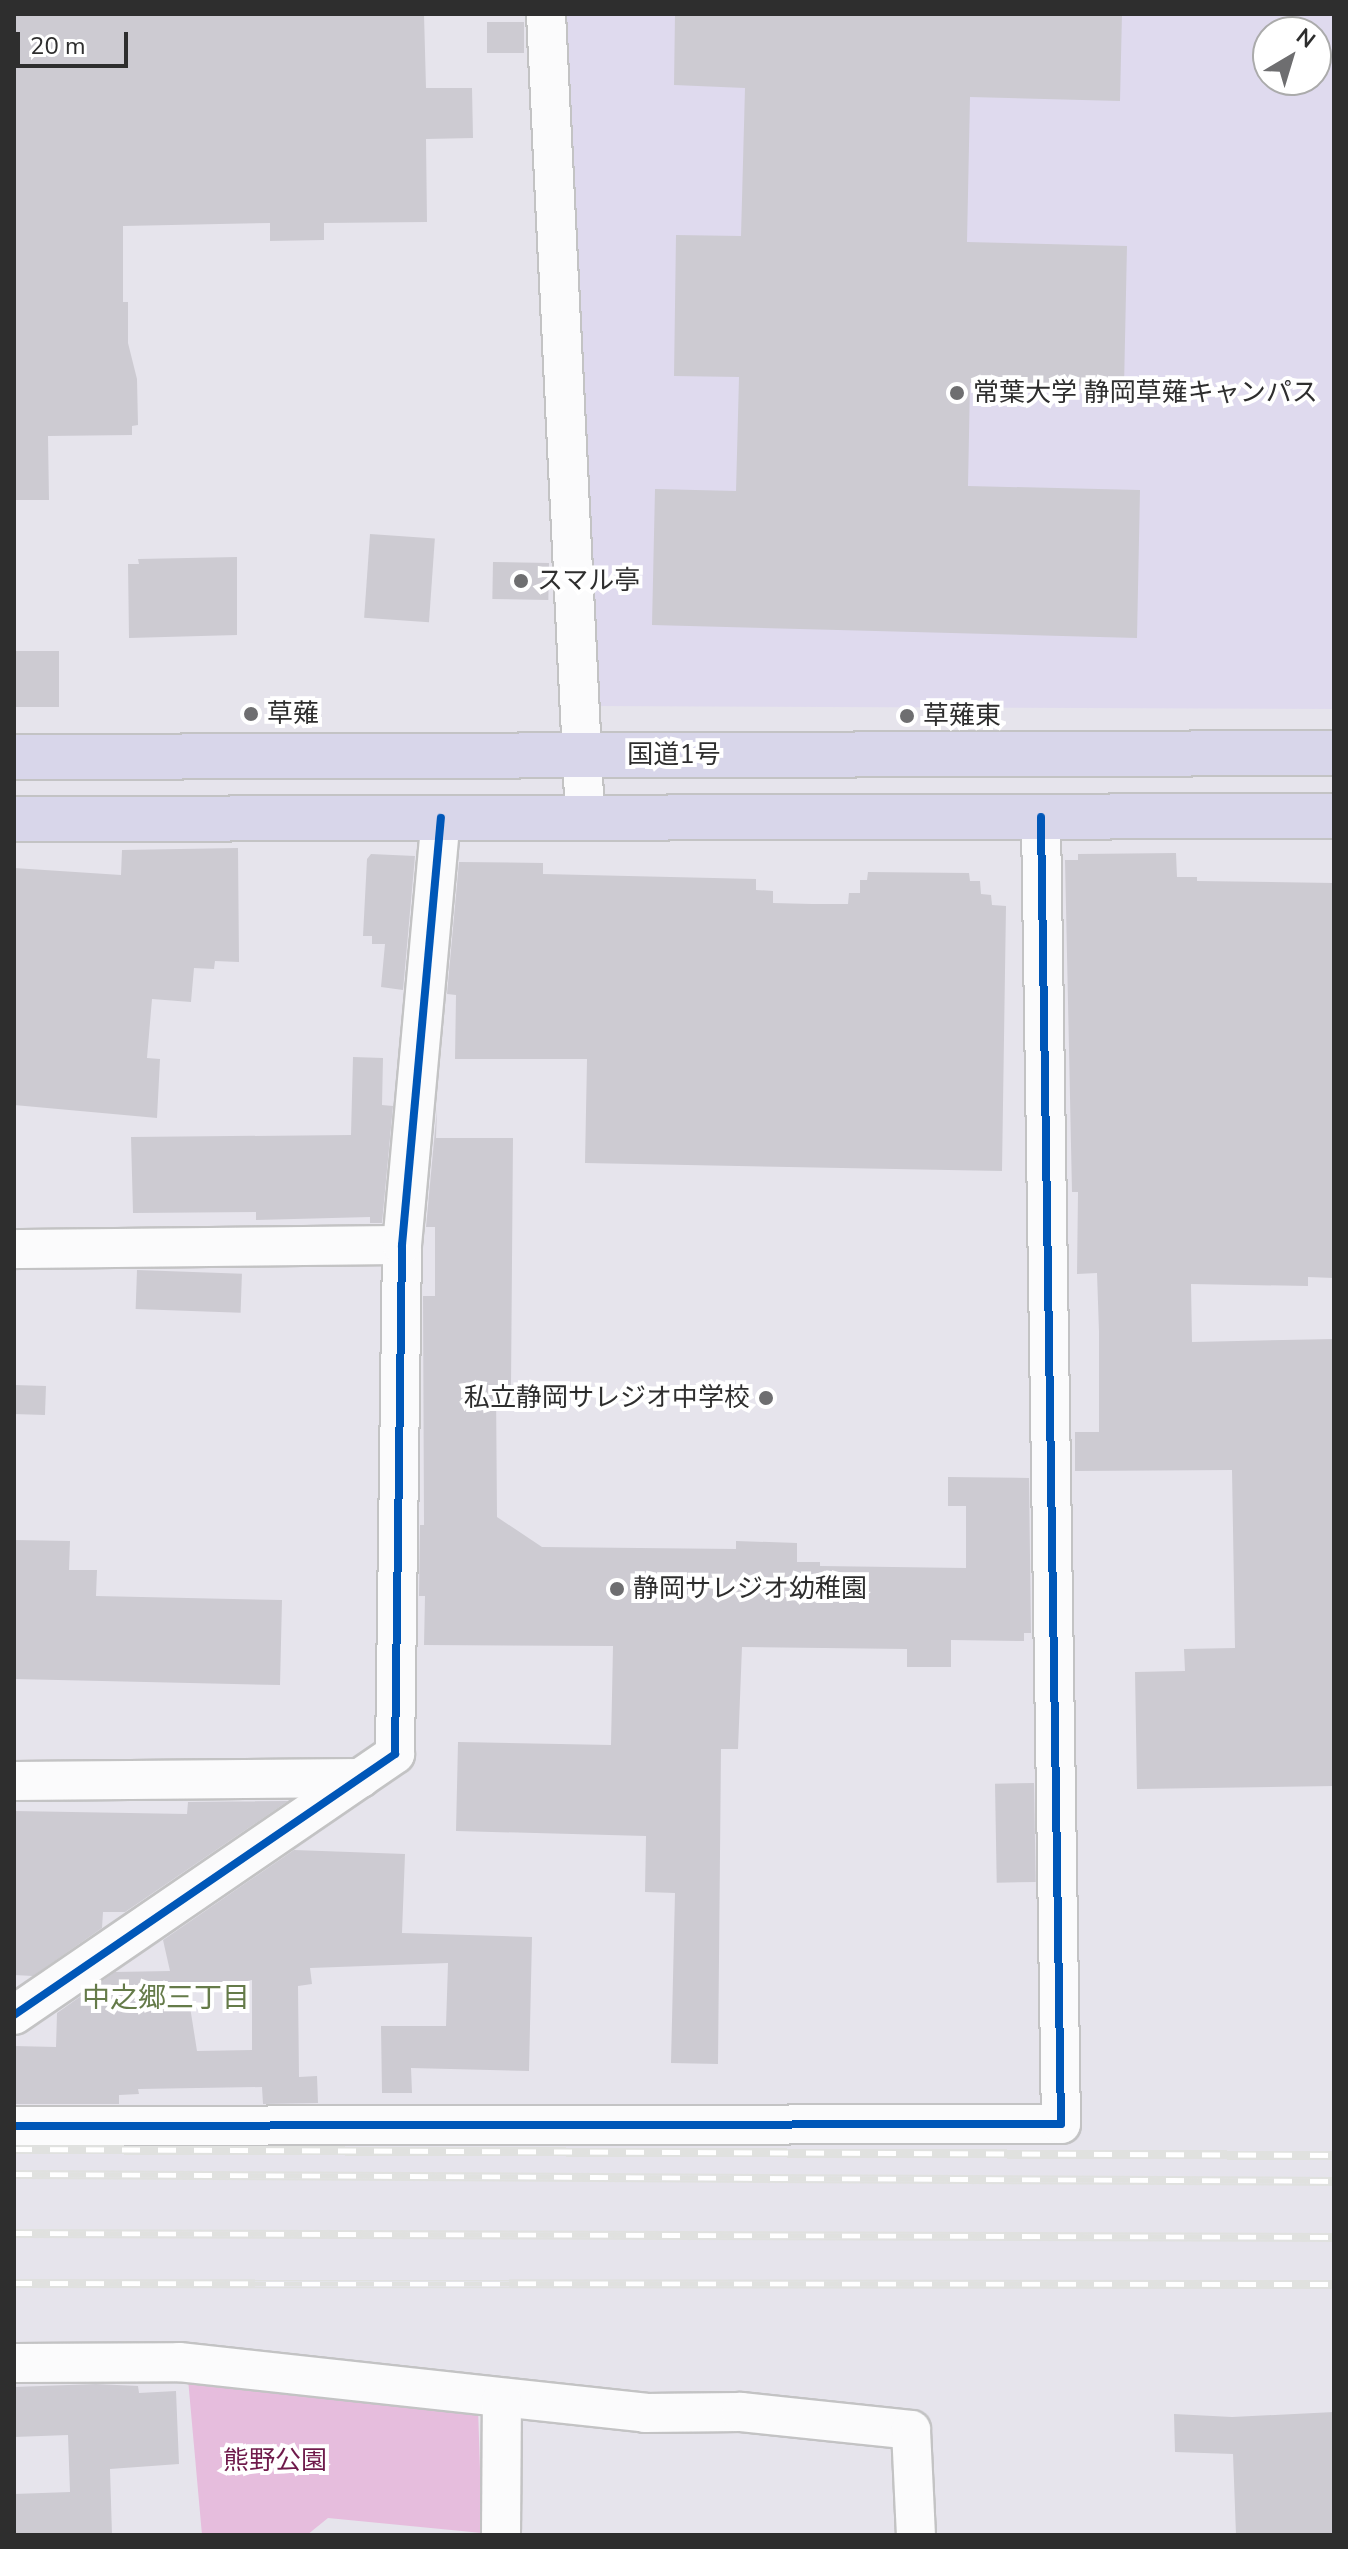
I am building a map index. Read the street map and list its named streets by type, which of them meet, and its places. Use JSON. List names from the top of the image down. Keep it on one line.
{"streets":{"highway":["国道1号"]},"districts":["中之郷三丁目"],"parks":["熊野公園"],"places":["常葉大学 静岡草薙キャンパス","スマル亭","草薙","草薙東","私立静岡サレジオ中学校","静岡サレジオ幼稚園"],"scale_bar":"20 m","north":"top right"}
